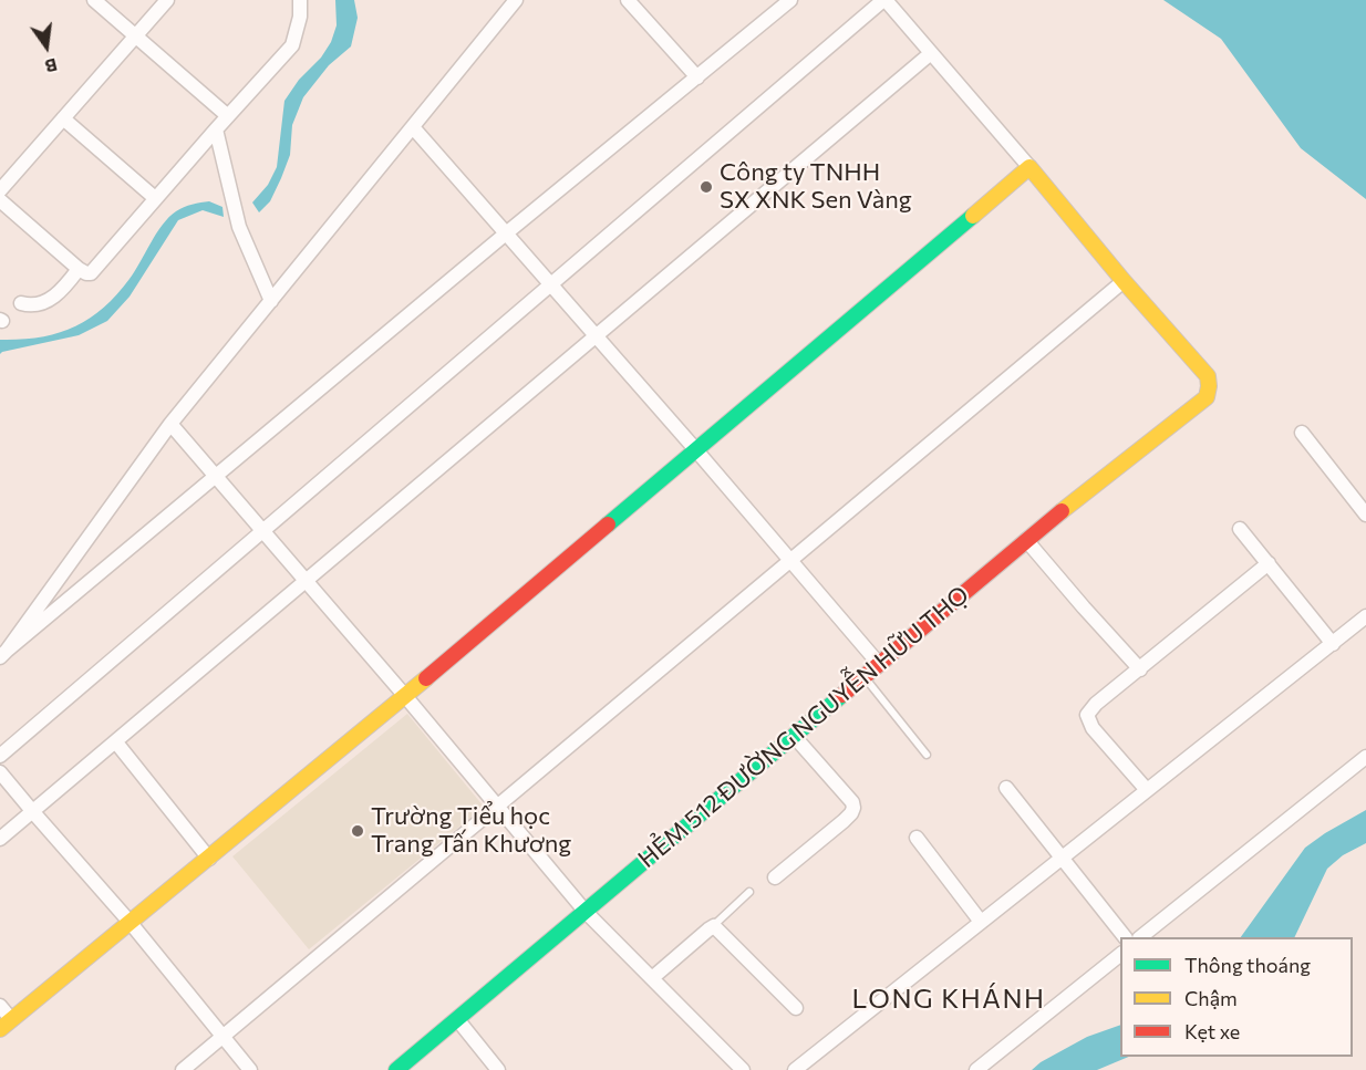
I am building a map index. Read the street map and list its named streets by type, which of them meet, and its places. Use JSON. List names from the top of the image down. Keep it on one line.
{"streets":{"street":["HẺM 512 ĐƯỜNG NGUYỄN HỮU THỌ"]},"districts":["LONG KHÁNH"],"places":["Công ty TNHH SX XNK Sen Vàng","Trường Tiểu học Trang Tấn Khương"],"legend":["Thông thoáng","Chậm","Kẹt xe"],"north":"bottom"}
